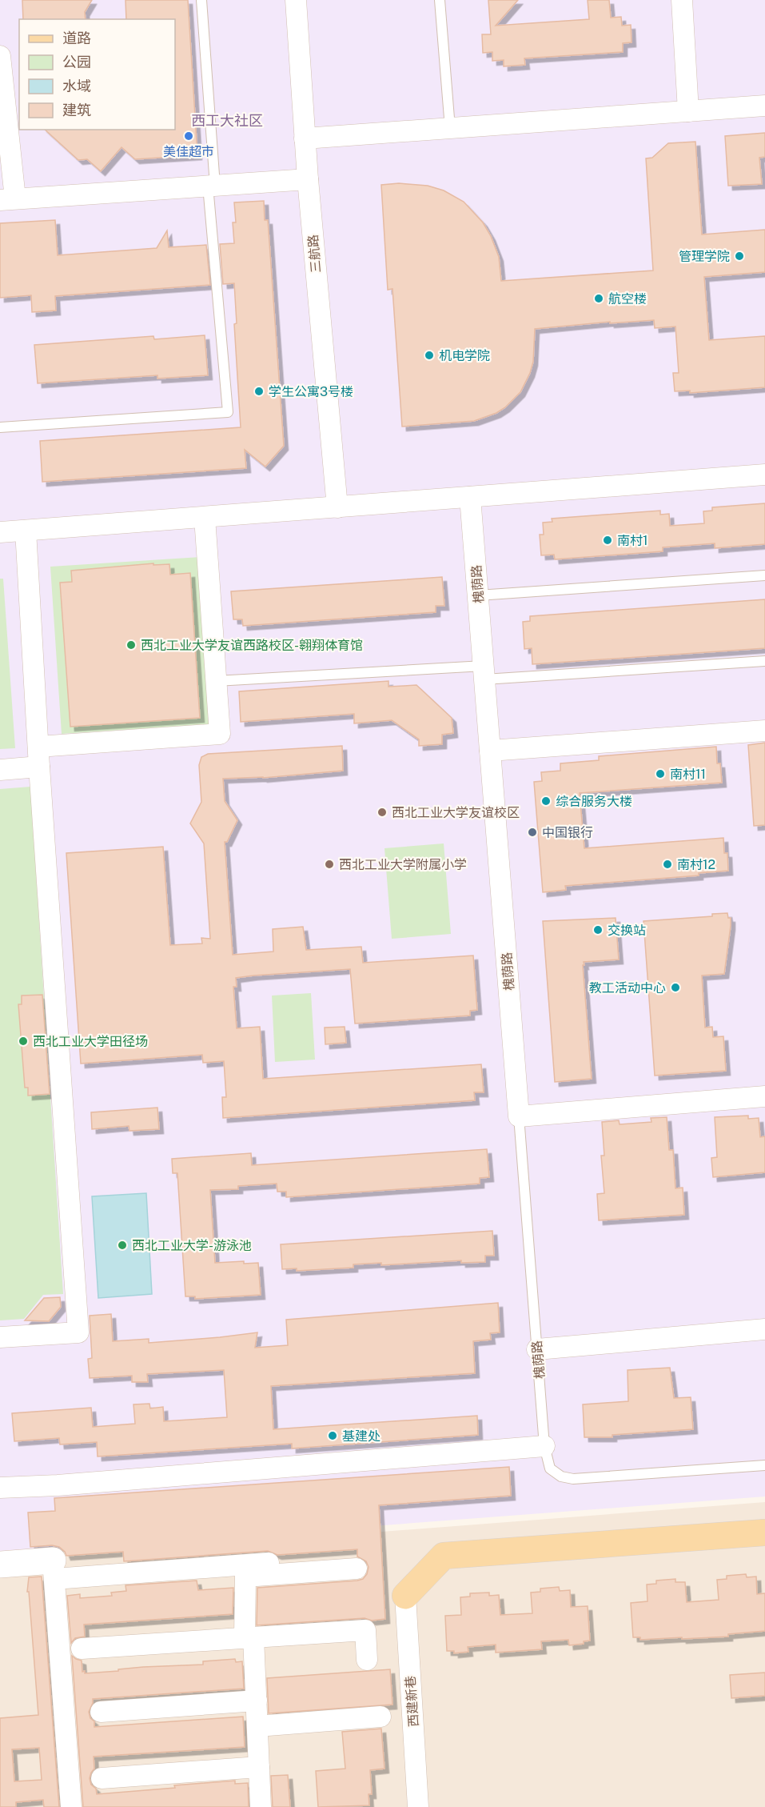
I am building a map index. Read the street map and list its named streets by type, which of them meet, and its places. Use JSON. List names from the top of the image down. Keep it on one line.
{"streets":{"street":["三航路","槐荫路","西建新巷"]},"districts":["西工大社区"],"places":["美佳超市","管理学院","航空楼","机电学院","学生公寓3号楼","南村1","西北工业大学友谊西路校区-翱翔体育馆","南村11","综合服务大楼","西北工业大学友谊校区","中国银行","西北工业大学附属小学","南村12","交换站","教工活动中心","西北工业大学田径场","西北工业大学-游泳池","基建处"],"legend":["道路","公园","水域","建筑"]}
